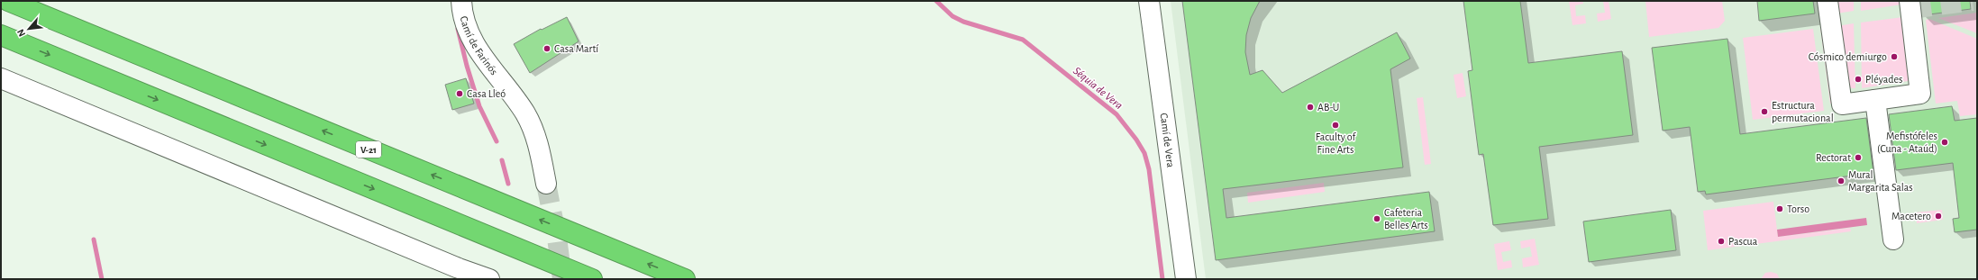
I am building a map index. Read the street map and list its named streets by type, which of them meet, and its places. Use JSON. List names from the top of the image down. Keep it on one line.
{"streets":{"highway":["V-21"],"street":["Camí de Farinós","Camí de Vera"]},"water":["Séquia de Vera"],"places":["Casa Martí","Cósmico demiurgo","Pléyades","Casa Lleó","AB-U","Estructura permutacional","Faculty of Fine Arts","Mefistófeles (Cuna - Ataúd)","Rectorat","Mural Margarita Salas","Torso","Macetero","Cafeteria Belles Arts","Pascua"],"north":"bottom left"}
